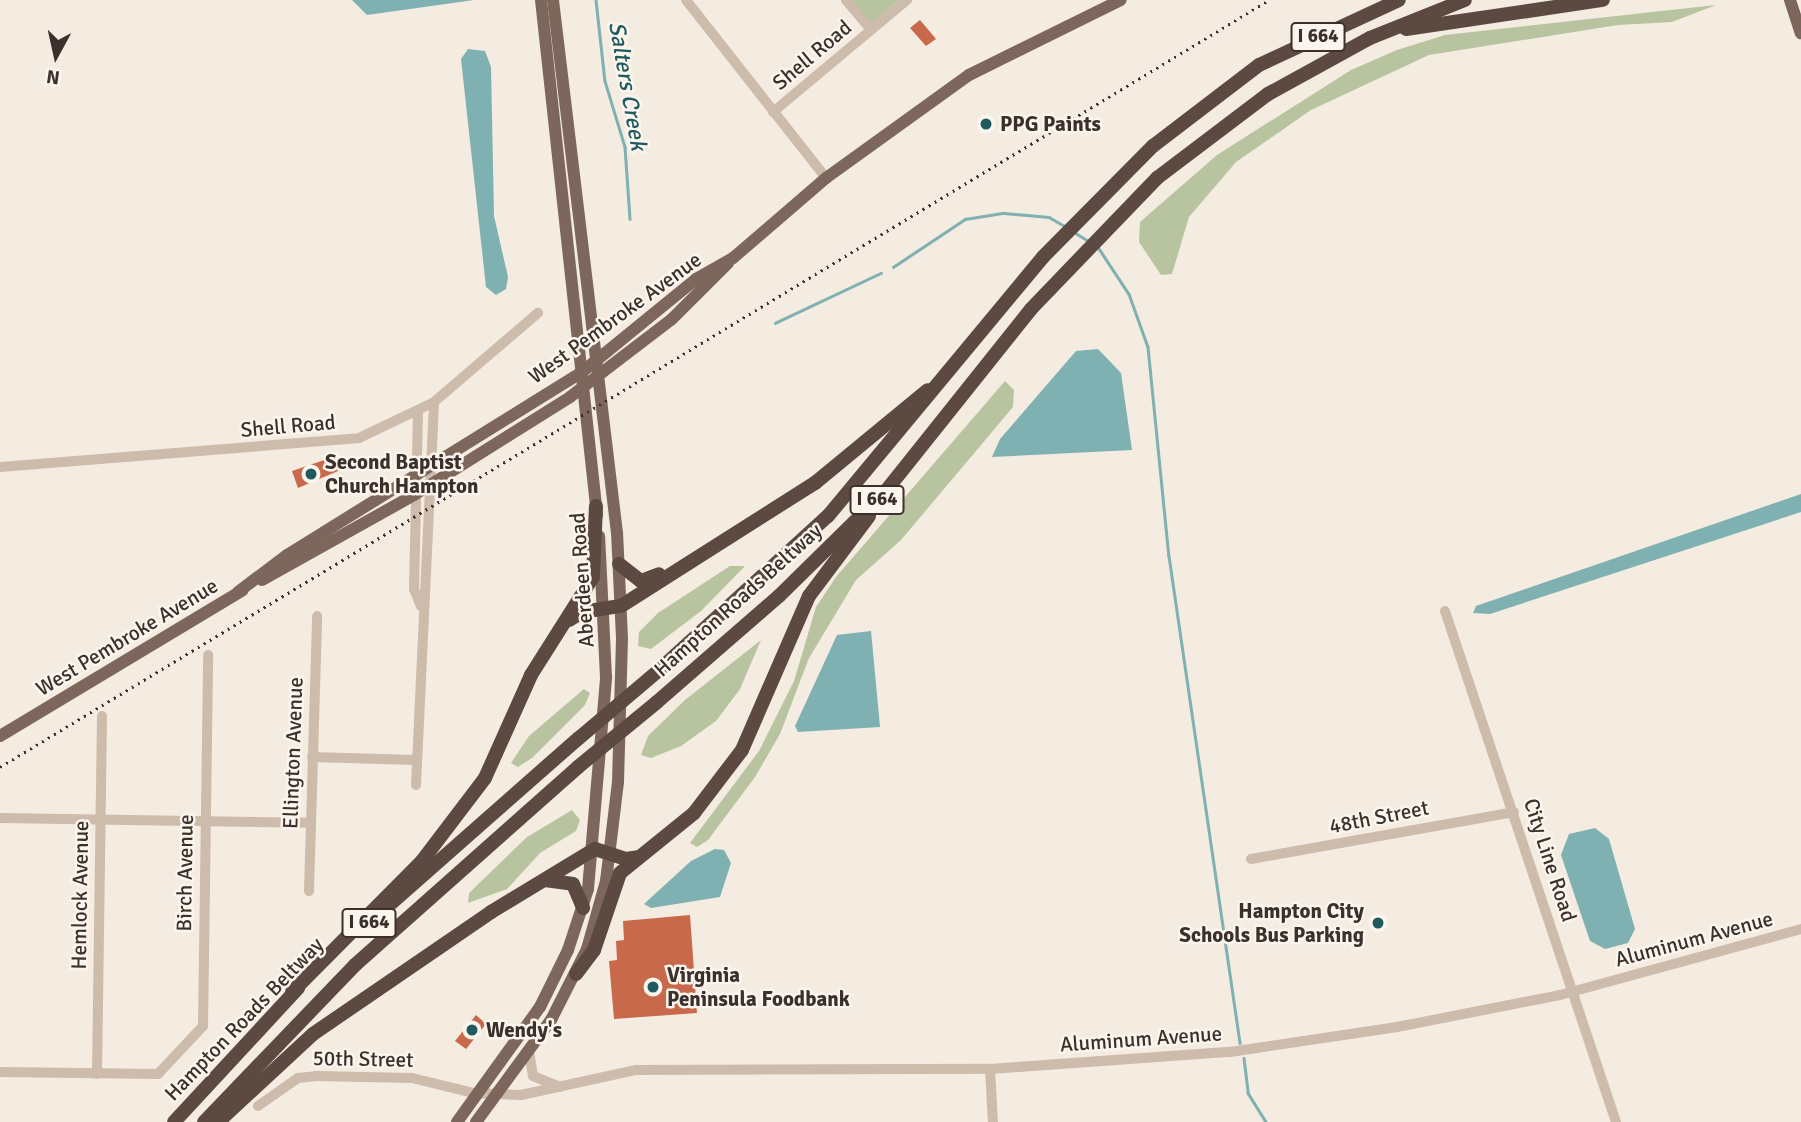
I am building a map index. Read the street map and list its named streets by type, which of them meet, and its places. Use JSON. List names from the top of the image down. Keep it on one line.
{"streets":{"highway":["I 664","Hampton Roads Beltway"],"main road":["West Pembroke Avenue","Aberdeen Road"],"street":["Shell Road","Ellington Avenue","48th Street","City Line Road","Birch Avenue","Hemlock Avenue","Aluminum Avenue","50th Street"]},"crossings":[["West Pembroke Avenue","Aberdeen Road"],["Aberdeen Road","Aluminum Avenue"],["Aberdeen Road","50th Street"],["48th Street","City Line Road"],["City Line Road","Aluminum Avenue"],["Birch Avenue","Hemlock Avenue"],["Aluminum Avenue","50th Street"]],"water":["Salters Creek"],"places":["PPG Paints","Second Baptist Church Hampton","Hampton City Schools Bus Parking","Virginia Peninsula Foodbank","Wendy's"],"north":"bottom"}
